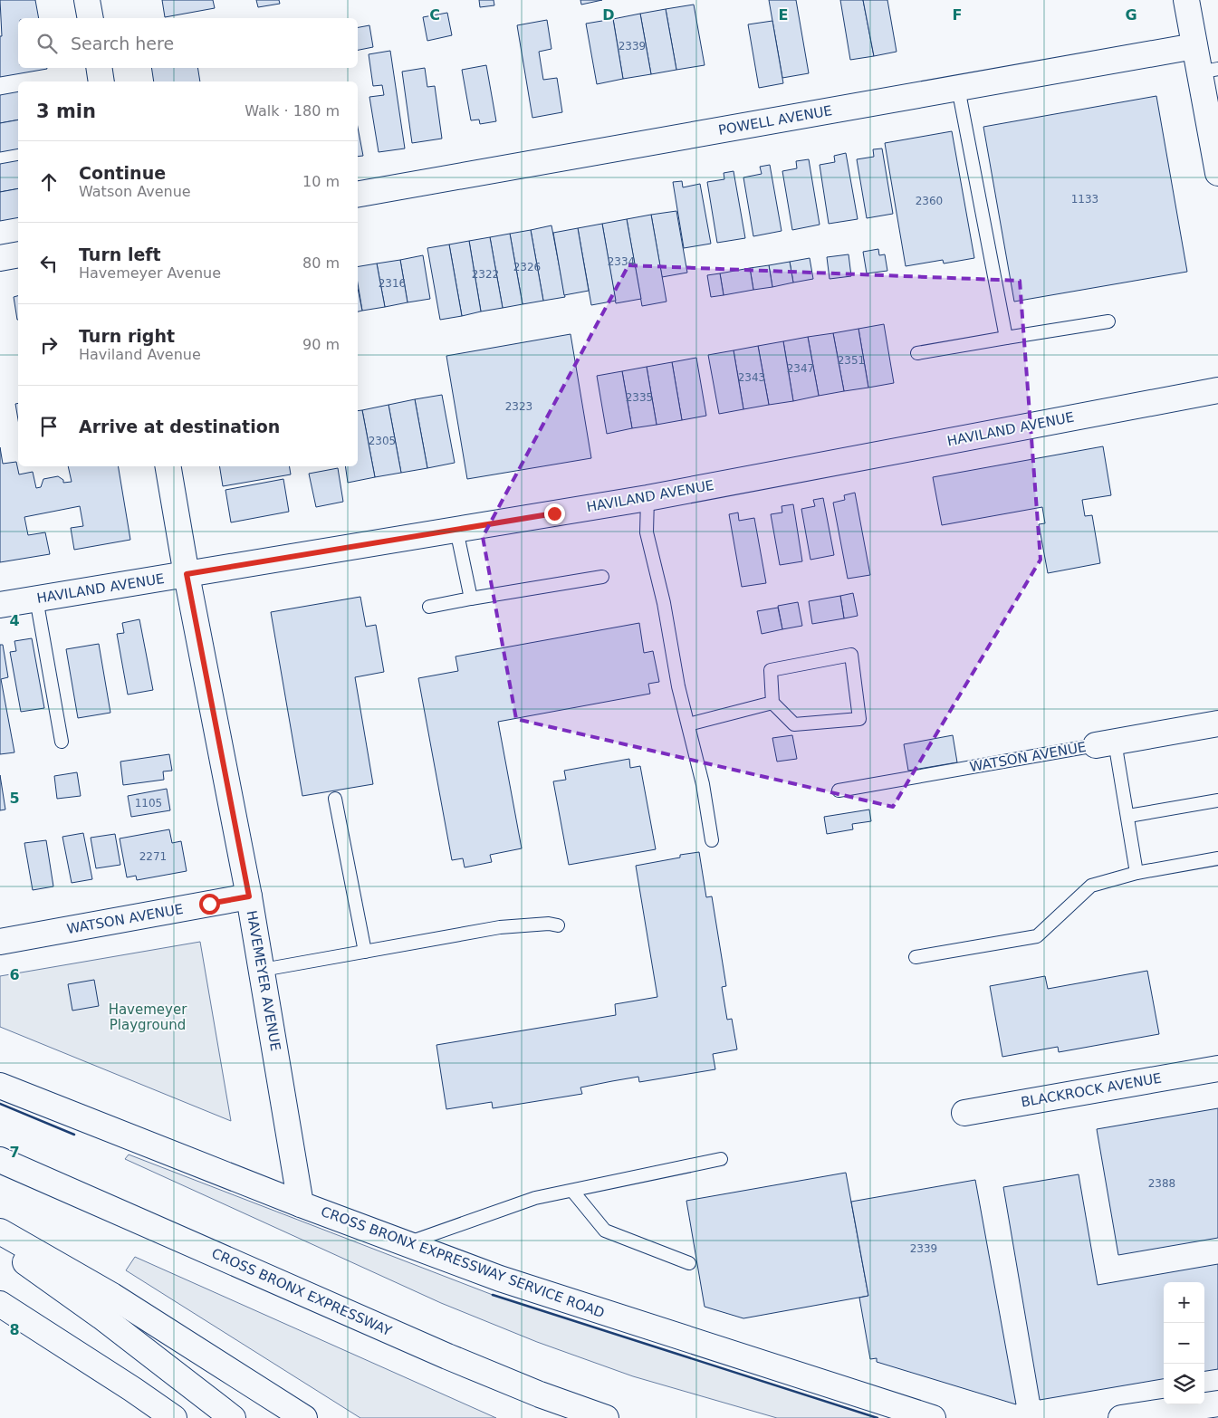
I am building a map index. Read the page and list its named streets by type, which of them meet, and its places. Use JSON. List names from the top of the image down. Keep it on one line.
{"streets":{"main road":["POWELL AVENUE","HAVILAND AVENUE","WATSON AVENUE","HAVEMEYER AVENUE","BLACKROCK AVENUE","CROSS BRONX EXPRESSWAY SERVICE ROAD","CROSS BRONX EXPRESSWAY"]},"crossings":[["HAVILAND AVENUE","HAVEMEYER AVENUE"],["WATSON AVENUE","HAVEMEYER AVENUE"],["HAVEMEYER AVENUE","CROSS BRONX EXPRESSWAY SERVICE ROAD"]],"parks":["Havemeyer Playground"],"house_numbers":["2339","1133","2360","2334","2326","2322","2316","2351","2347","2343","2335","2323","2305","1105","2271","2388","2339"],"page":{"search":"Search here","heading":["3 min","Walk · 180 m"],"list":[["Continue","Watson Avenue","10 m"],["Turn left","Havemeyer Avenue","80 m"],["Turn right","Haviland Avenue","90 m"],"Arrive at destination"],"map_buttons":["+","−"]},"grid":{"columns":["C","D","E","F","G"],"rows":["4","5","6","7","8"]}}
